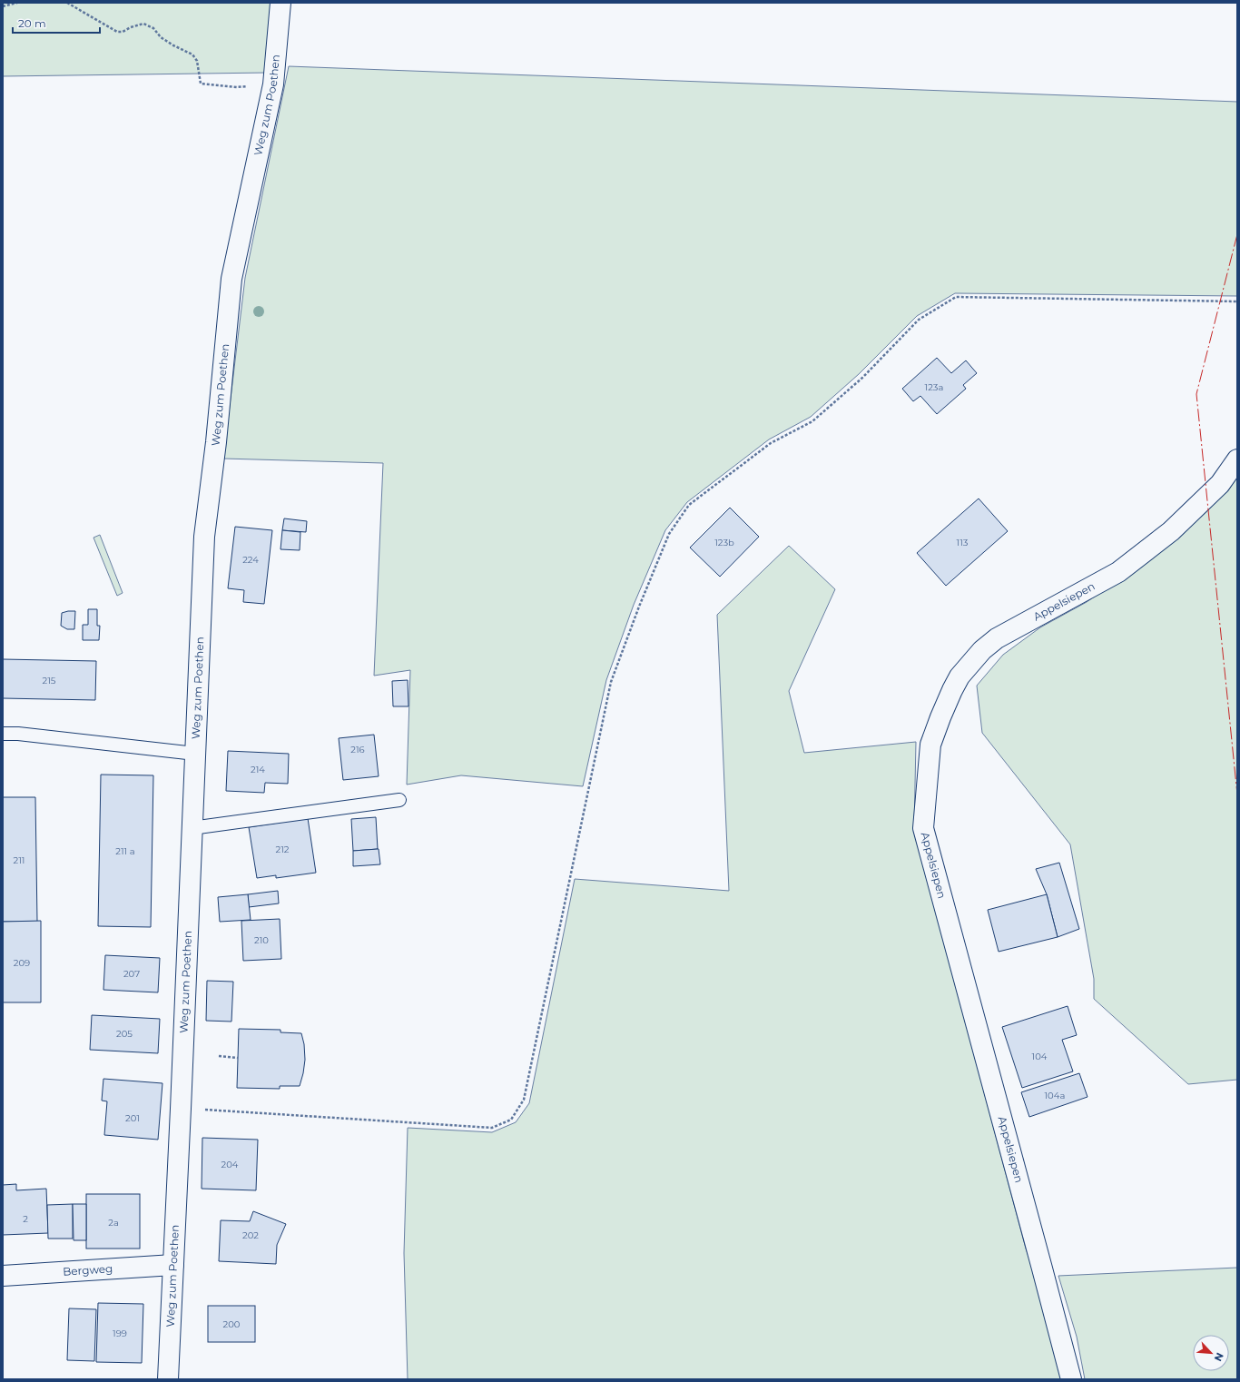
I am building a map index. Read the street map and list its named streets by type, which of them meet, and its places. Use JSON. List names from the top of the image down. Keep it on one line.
{"streets":{"street":["Weg zum Poethen","Appelsiepen","Bergweg"]},"crossings":[["Weg zum Poethen","Bergweg"]],"house_numbers":["123a","123b","113","224","215","216","214","212","211 a","211","210","209","207","205","104","104a","201","204","2","2a","202","200","199"],"scale_bar":"20 m","north":"bottom right"}
